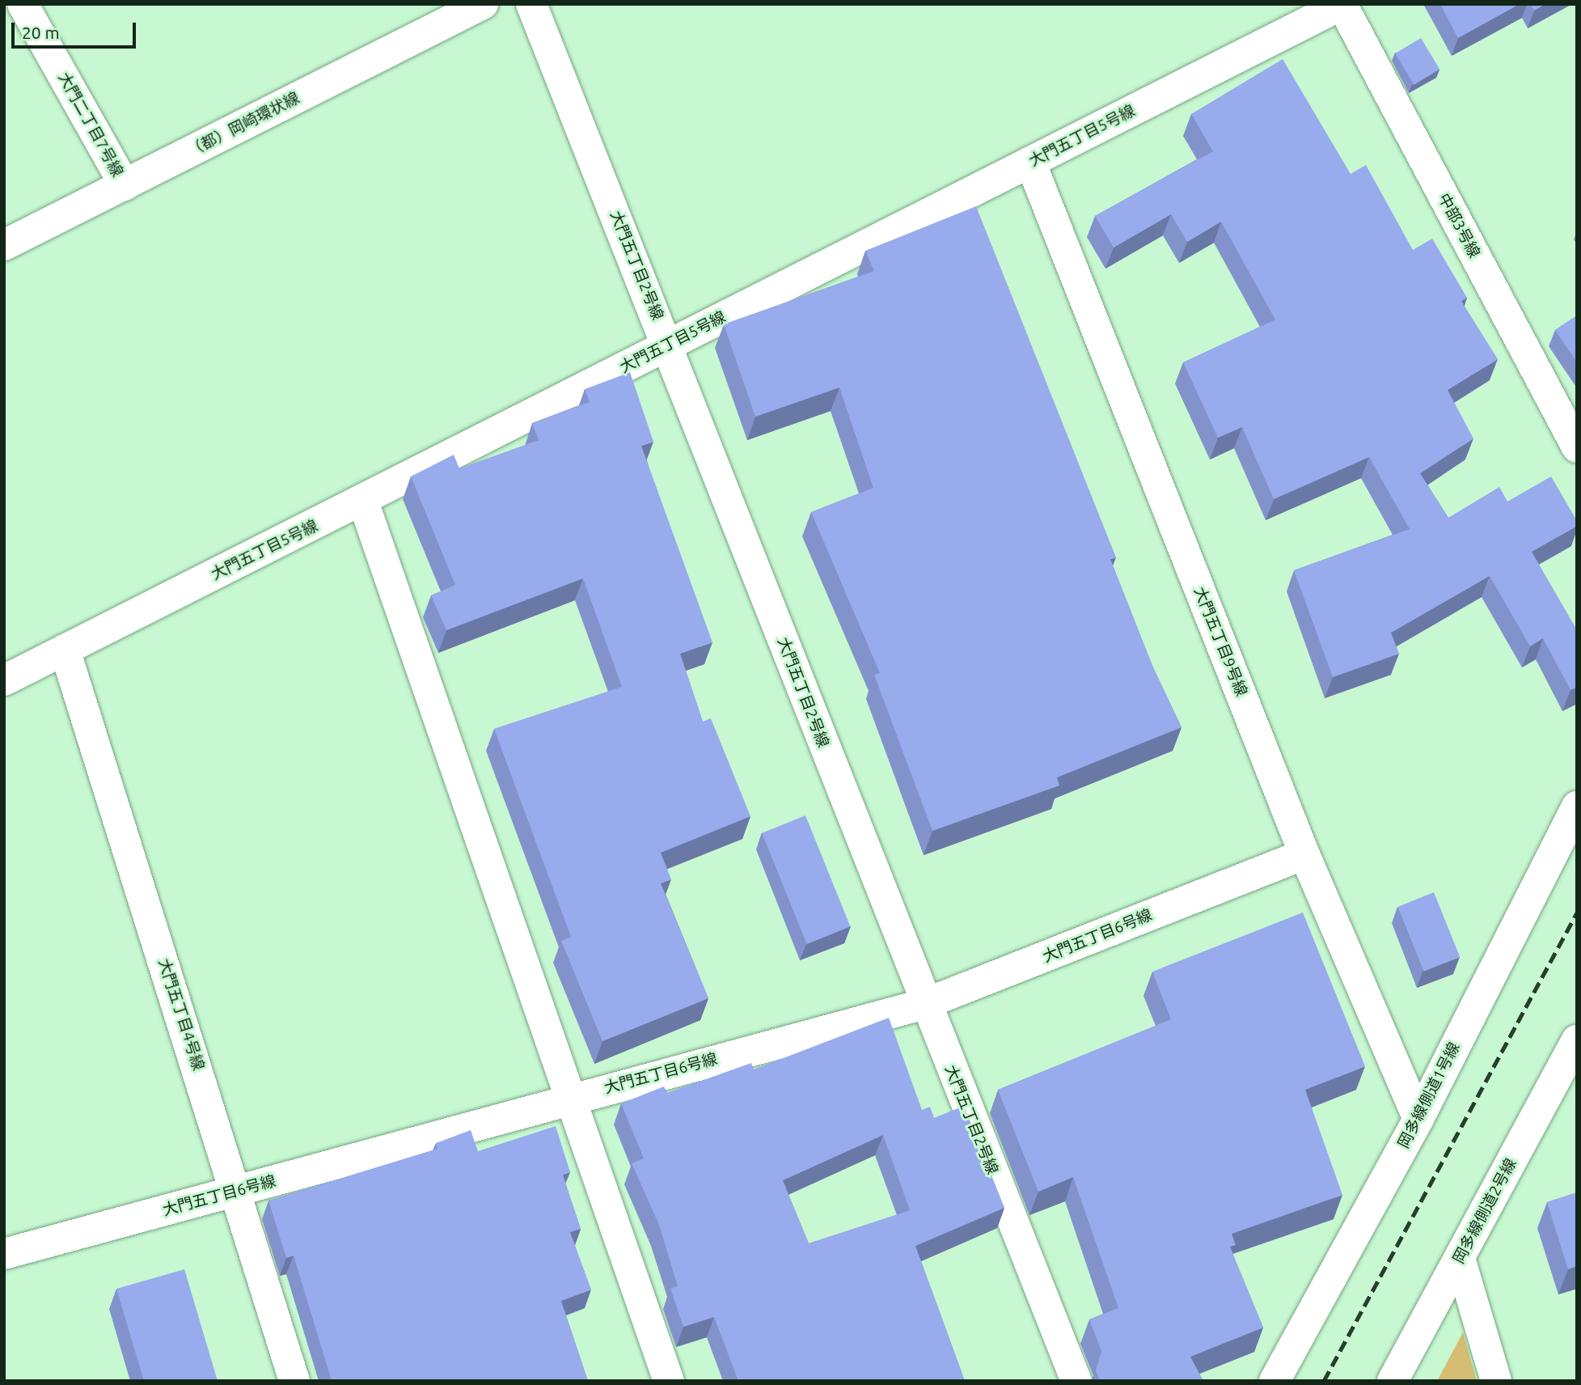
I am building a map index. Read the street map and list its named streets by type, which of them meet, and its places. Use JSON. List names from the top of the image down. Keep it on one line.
{"streets":{"street":["大門二丁目7号線","（都）岡崎環状線","大門五丁目5号線","中部3号線","大門五丁目2号線","大門五丁目9号線","大門五丁目6号線","大門五丁目4号線","岡多線側道1号線","岡多線側道2号線"]},"crossings":[["大門二丁目7号線","（都）岡崎環状線"],["大門五丁目5号線","中部3号線"],["大門五丁目5号線","大門五丁目2号線"],["大門五丁目5号線","大門五丁目9号線"],["大門五丁目5号線","大門五丁目4号線"],["大門五丁目2号線","大門五丁目6号線"],["大門五丁目9号線","大門五丁目6号線"],["大門五丁目9号線","岡多線側道1号線"],["大門五丁目6号線","大門五丁目4号線"]],"scale_bar":"20 m"}
